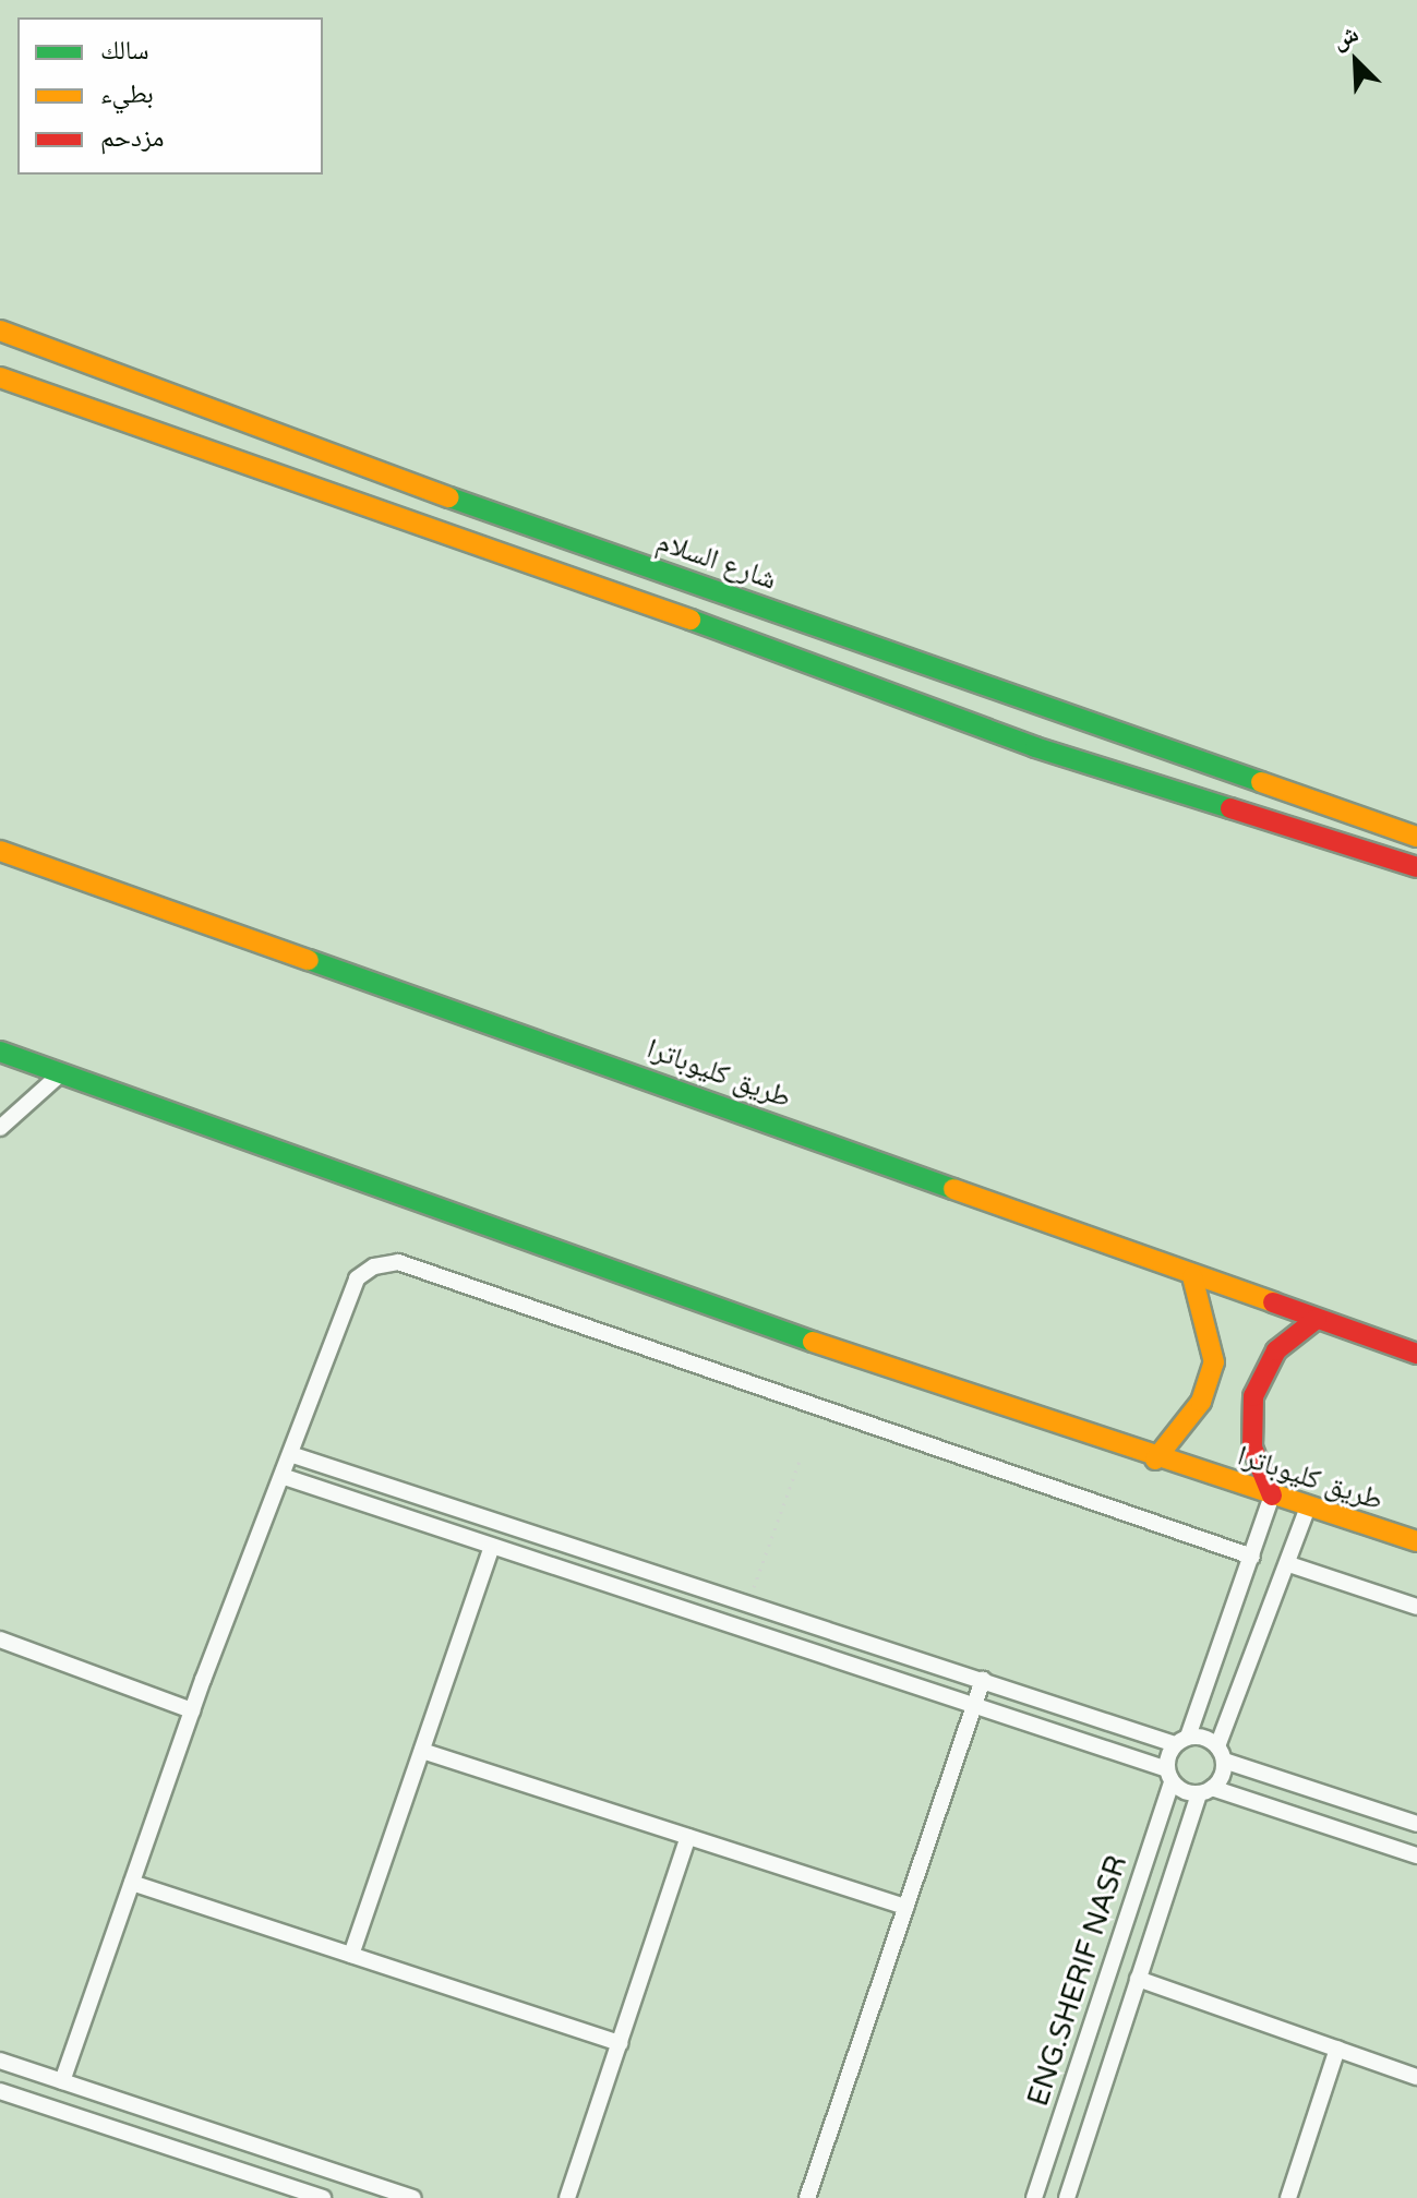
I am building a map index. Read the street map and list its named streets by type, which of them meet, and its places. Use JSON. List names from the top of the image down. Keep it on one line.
{"streets":{"main road":["شارع السلام","طريق كليوباترا"],"street":["ENG.SHERIF NASR"]},"crossings":[["طريق كليوباترا","ENG.SHERIF NASR"]],"legend":["سالك","بطيء","مزدحم"],"north":"top left"}
